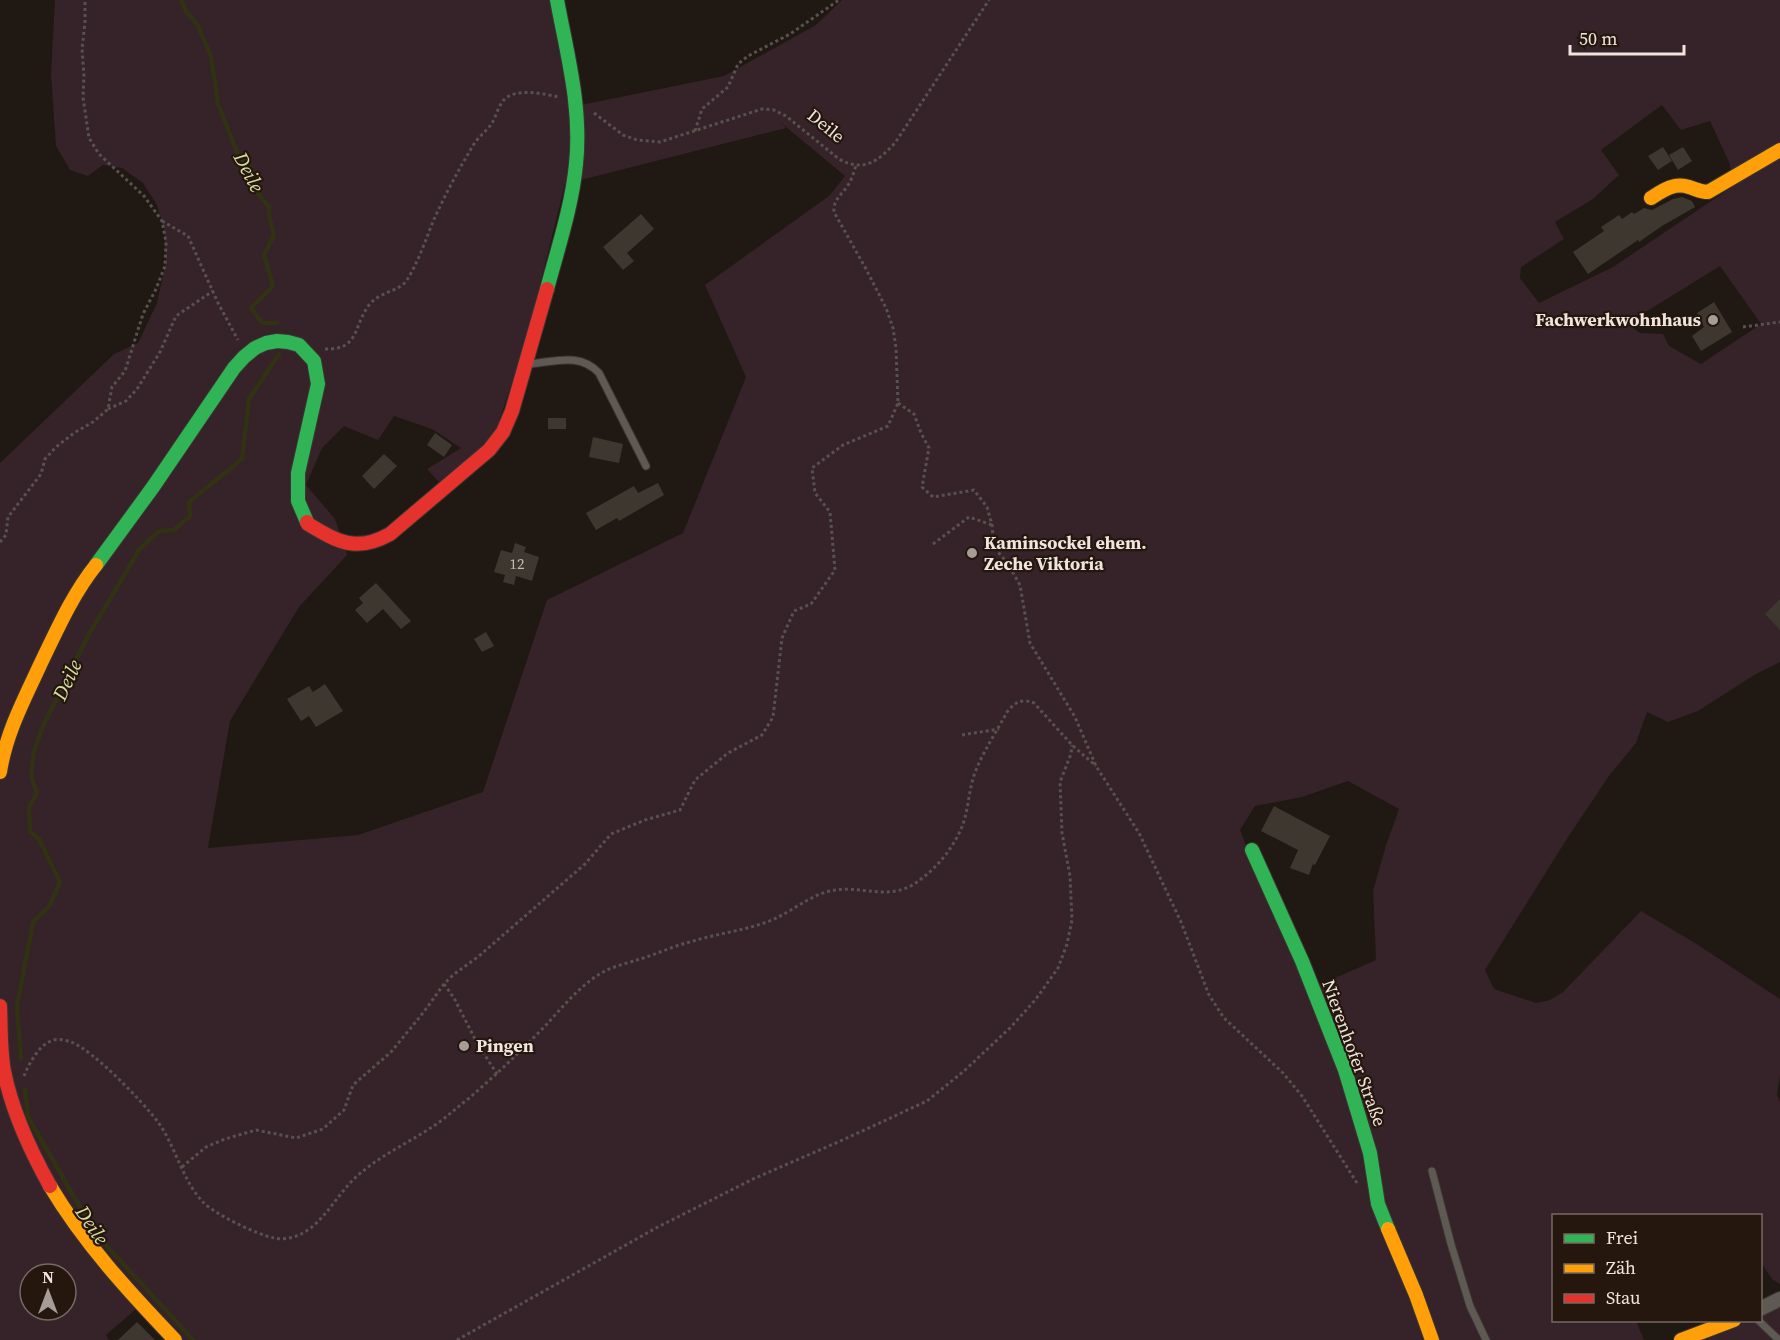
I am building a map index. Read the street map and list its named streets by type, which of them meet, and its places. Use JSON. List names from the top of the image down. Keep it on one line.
{"streets":{"street":["Nierenhofer Straße"],"path":["Deile"]},"water":["Deile"],"places":["Fachwerkwohnhaus","Kaminsockel ehem. Zeche Viktoria","Pingen"],"house_numbers":["12"],"legend":["Frei","Zäh","Stau"],"scale_bar":"50 m","north":"top"}
